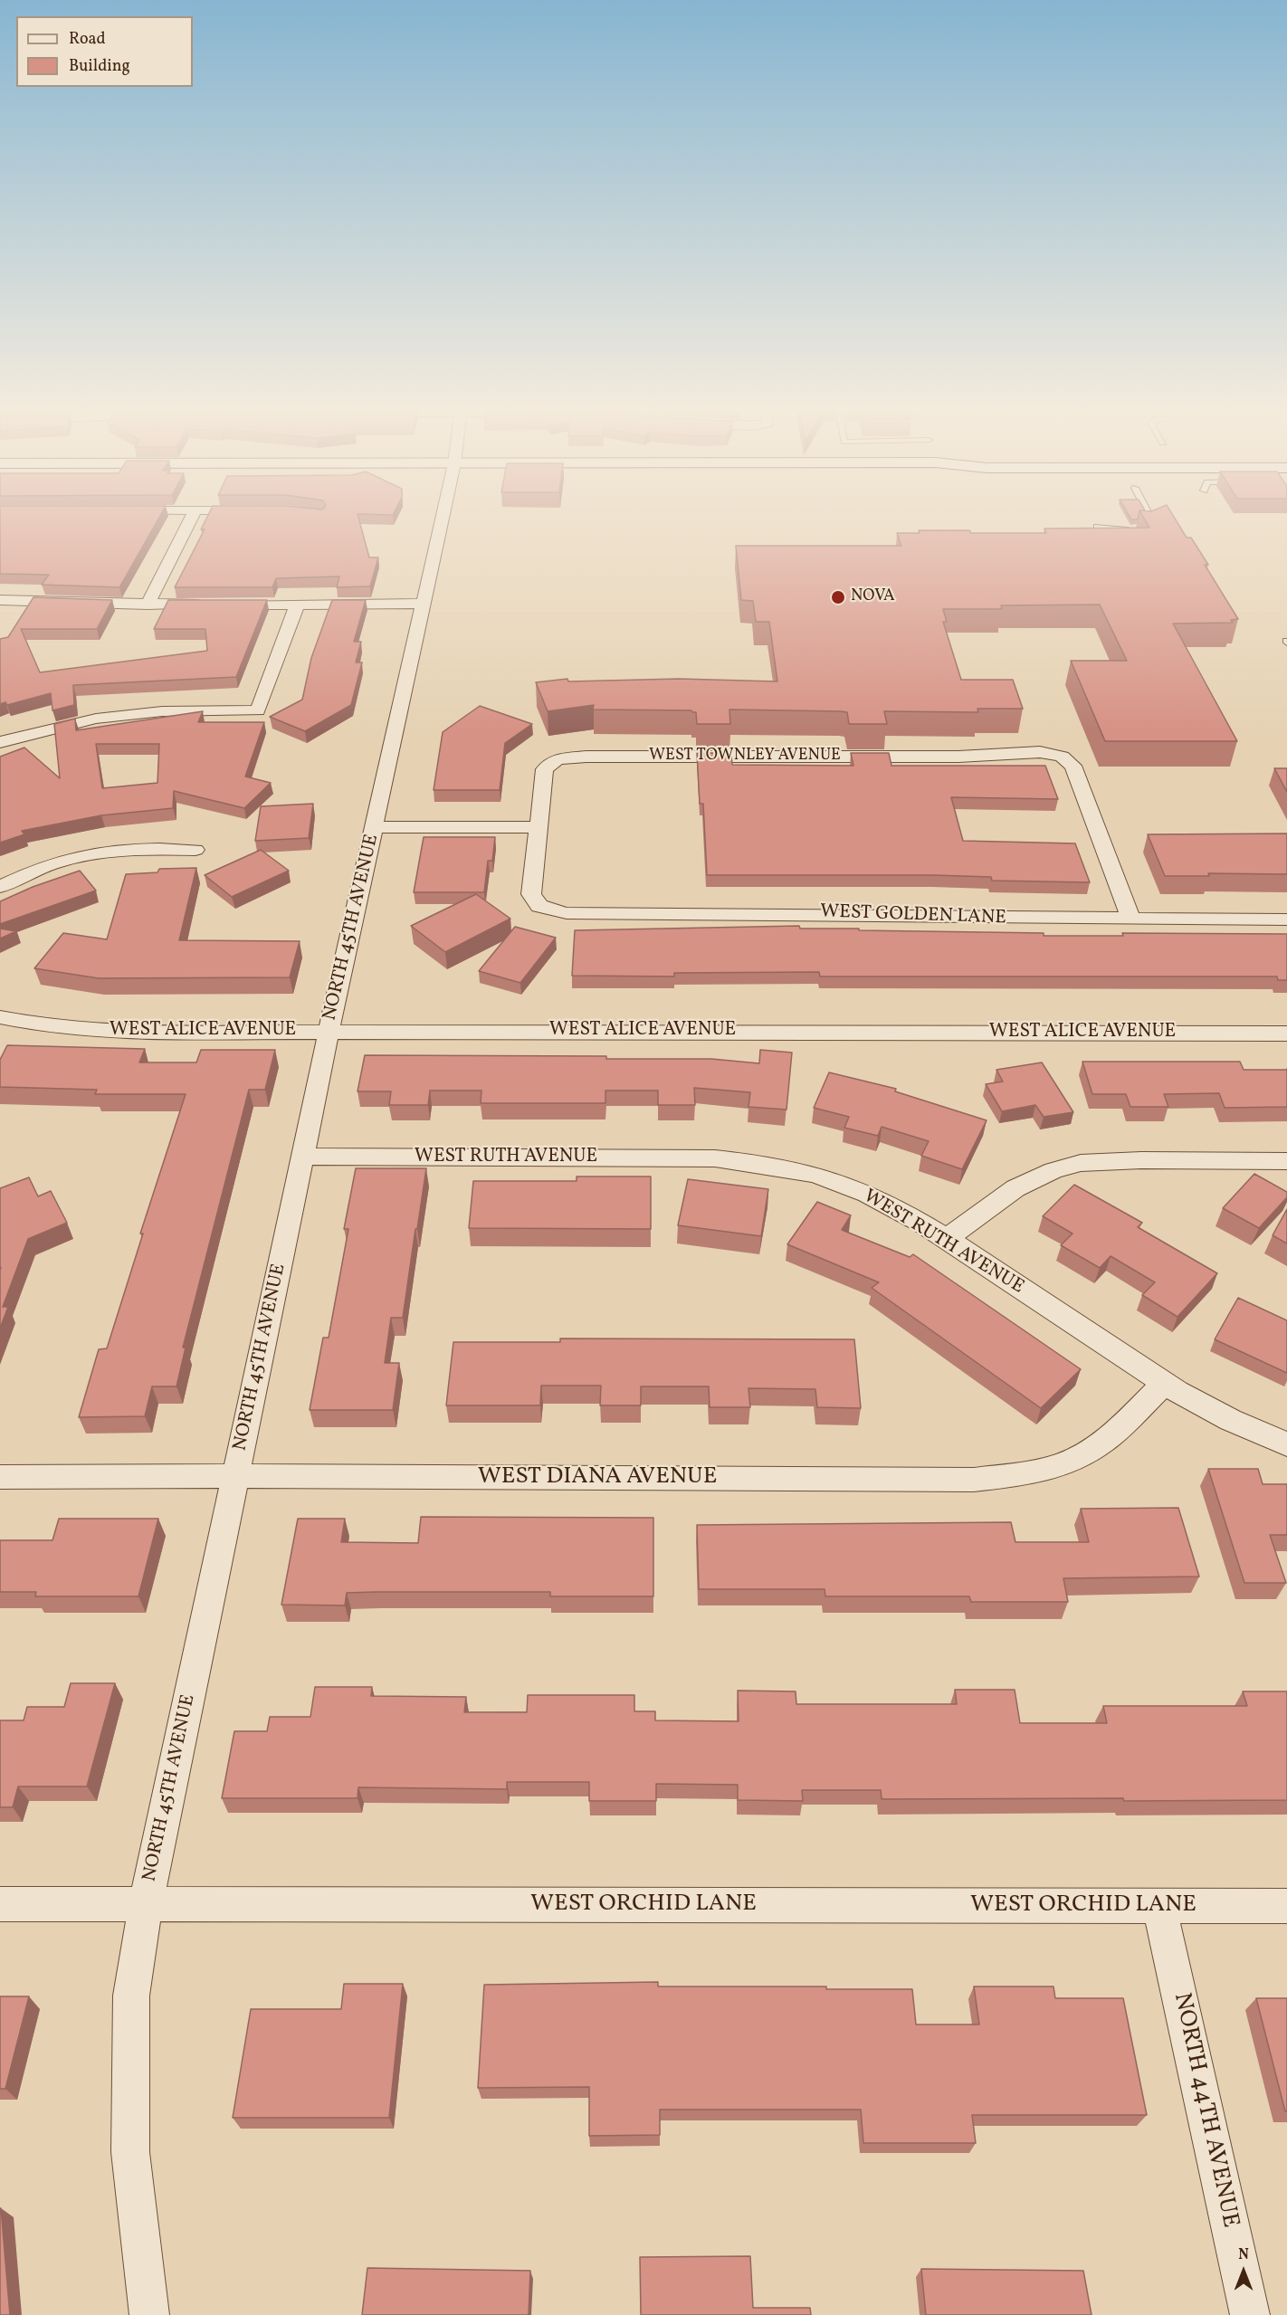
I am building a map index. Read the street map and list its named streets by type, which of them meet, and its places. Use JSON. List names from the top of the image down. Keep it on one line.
{"streets":{"street":["WEST TOWNLEY AVENUE","WEST GOLDEN LANE","NORTH 45TH AVENUE","WEST ALICE AVENUE","WEST RUTH AVENUE","WEST DIANA AVENUE","WEST ORCHID LANE","NORTH 44TH AVENUE"]},"crossings":[["WEST TOWNLEY AVENUE","WEST GOLDEN LANE"],["NORTH 45TH AVENUE","WEST ALICE AVENUE"],["NORTH 45TH AVENUE","WEST RUTH AVENUE"],["NORTH 45TH AVENUE","WEST DIANA AVENUE"],["NORTH 45TH AVENUE","WEST ORCHID LANE"],["WEST RUTH AVENUE","WEST DIANA AVENUE"],["WEST ORCHID LANE","NORTH 44TH AVENUE"]],"places":["NOVA"],"legend":["Road","Building"],"north":"top"}
